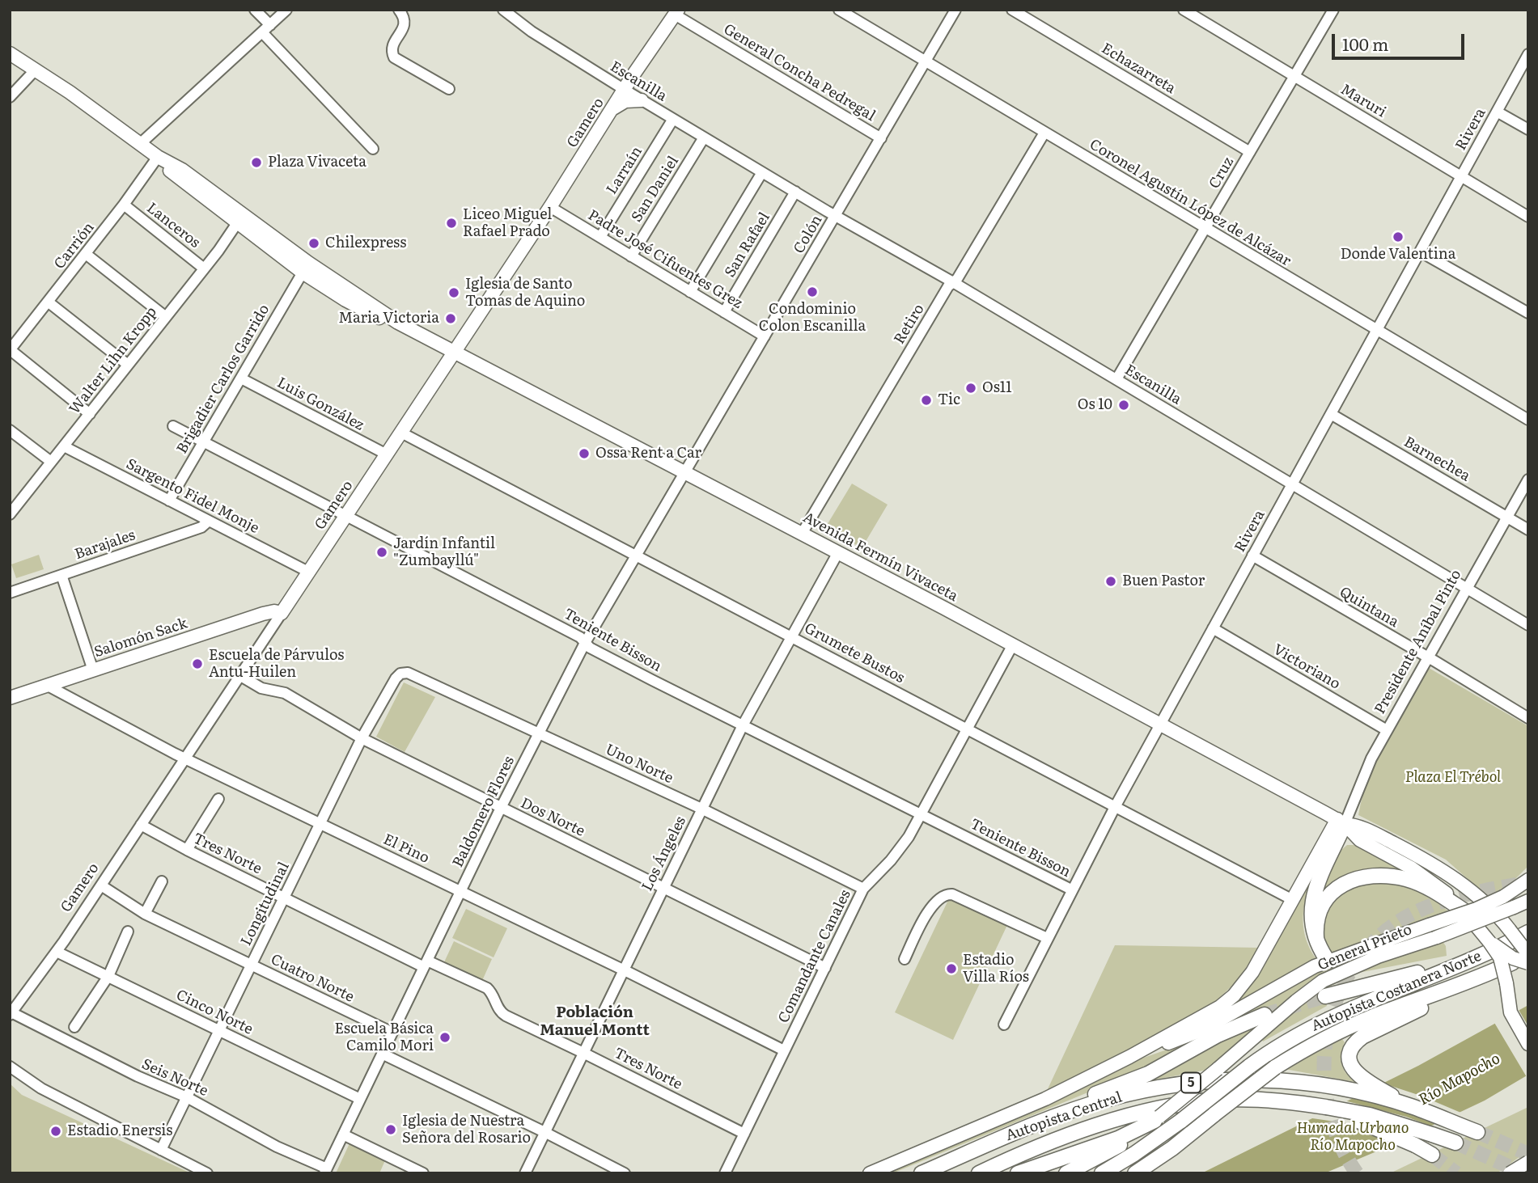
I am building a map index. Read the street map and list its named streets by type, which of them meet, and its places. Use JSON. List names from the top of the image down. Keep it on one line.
{"streets":{"highway":["Autopista Costanera Norte","5","Autopista Central"],"main road":["Gamero","Avenida Fermín Vivaceta","Salomón Sack","Presidente Aníbal Pinto","General Prieto"],"street":["Echazarreta","General Concha Pedregal","Escanilla","Maruri","Rivera","Larraín","Cruz","San Daniel","Coronel Agustín López de Alcázar","Lanceros","Colón","San Rafael","Carrión","Padre José Cifuentes Grez","Retiro","Walter Lihn Kropp","Brigadier Carlos Garrido","Luis González","Barnechea","Sargento Fidel Monje","Barajales","Quintana","Teniente Bisson","Grumete Bustos","Victoriano","Uno Norte","Baldomero Flores","Dos Norte","El Pino","Tres Norte","Los Ángeles","Longitudinal","Comandante Canales","Cuatro Norte","Cinco Norte","Seis Norte"]},"crossings":[["Echazarreta","Cruz"],["General Concha Pedregal","Gamero"],["General Concha Pedregal","Colón"],["Escanilla","Gamero"],["Escanilla","Rivera"],["Escanilla","Larraín"],["Escanilla","Cruz"],["Escanilla","San Daniel"],["Escanilla","Colón"],["Escanilla","San Rafael"],["Escanilla","Retiro"],["Escanilla","Presidente Aníbal Pinto"],["Maruri","Rivera"],["Maruri","Cruz"],["Gamero","Padre José Cifuentes Grez"],["Gamero","Luis González"],["Gamero","Sargento Fidel Monje"],["Gamero","Avenida Fermín Vivaceta"],["Gamero","Salomón Sack"],["Gamero","Teniente Bisson"],["Gamero","Grumete Bustos"],["Gamero","Dos Norte"],["Gamero","El Pino"],["Gamero","Tres Norte"],["Gamero","Cuatro Norte"],["Gamero","Cinco Norte"],["Gamero","Seis Norte"],["Rivera","Coronel Agustín López de Alcázar"],["Rivera","Barnechea"],["Rivera","Avenida Fermín Vivaceta"],["Rivera","Quintana"],["Rivera","Teniente Bisson"],["Rivera","Grumete Bustos"],["Rivera","Victoriano"],["Larraín","Padre José Cifuentes Grez"],["Cruz","Coronel Agustín López de Alcázar"],["San Daniel","Padre José Cifuentes Grez"],["Coronel Agustín López de Alcázar","Colón"],["Coronel Agustín López de Alcázar","Retiro"],["Lanceros","Carrión"],["Lanceros","Walter Lihn Kropp"],["Colón","Padre José Cifuentes Grez"],["Colón","Avenida Fermín Vivaceta"],["Colón","Baldomero Flores"],["San Rafael","Padre José Cifuentes Grez"],["Carrión","Avenida Fermín Vivaceta"],["Retiro","Avenida Fermín Vivaceta"],["Walter Lihn Kropp","Sargento Fidel Monje"],["Walter Lihn Kropp","Avenida Fermín Vivaceta"],["Brigadier Carlos Garrido","Luis González"],["Brigadier Carlos Garrido","Sargento Fidel Monje"],["Brigadier Carlos Garrido","Avenida Fermín Vivaceta"],["Brigadier Carlos Garrido","Teniente Bisson"],["Barnechea","Presidente Aníbal Pinto"],["Sargento Fidel Monje","Barajales"],["Avenida Fermín Vivaceta","Presidente Aníbal Pinto"],["Avenida Fermín Vivaceta","Baldomero Flores"],["Avenida Fermín Vivaceta","Los Ángeles"],["Avenida Fermín Vivaceta","Comandante Canales"],["Avenida Fermín Vivaceta","Autopista Costanera Norte"],["Quintana","Presidente Aníbal Pinto"],["Salomón Sack","El Pino"],["Teniente Bisson","Baldomero Flores"],["Teniente Bisson","Los Ángeles"],["Teniente Bisson","Comandante Canales"],["Presidente Aníbal Pinto","Grumete Bustos"],["Presidente Aníbal Pinto","Victoriano"],["Presidente Aníbal Pinto","General Prieto"],["Grumete Bustos","Baldomero Flores"],["Grumete Bustos","Los Ángeles"],["Grumete Bustos","Comandante Canales"],["Uno Norte","Baldomero Flores"],["Uno Norte","Los Ángeles"],["Uno Norte","Longitudinal"],["Uno Norte","Comandante Canales"],["Baldomero Flores","Dos Norte"],["Baldomero Flores","El Pino"],["Baldomero Flores","Tres Norte"],["Baldomero Flores","Cuatro Norte"],["Baldomero Flores","Cinco Norte"],["Baldomero Flores","Seis Norte"],["Dos Norte","Los Ángeles"],["Dos Norte","Longitudinal"],["Dos Norte","Comandante Canales"],["El Pino","Los Ángeles"],["El Pino","Longitudinal"],["El Pino","Comandante Canales"],["Tres Norte","Los Ángeles"],["Tres Norte","Longitudinal"],["Tres Norte","Comandante Canales"],["Longitudinal","Cuatro Norte"],["Longitudinal","Cinco Norte"],["Longitudinal","Seis Norte"]],"districts":["Población Manuel Montt"],"water":["Río Mapocho"],"parks":["Plaza El Trébol","Humedal Urbano Río Mapocho"],"places":["Plaza Vivaceta","Liceo Miguel Rafael Prado","Donde Valentina","Chilexpress","Condominio Colon Escanilla","Iglesia de Santo Tomas de Aquino","Maria Victoria","Os11","Tic","Os 10","Ossa Rent a Car","Jardín Infantil \"Zumbayllú\"","Buen Pastor","Escuela de Párvulos Antu-Huilen","Estadio Villa Ríos","Escuela Básica Camilo Mori","Iglesia de Nuestra Señora del Rosario","Estadio Enersis"],"scale_bar":"100 m"}
